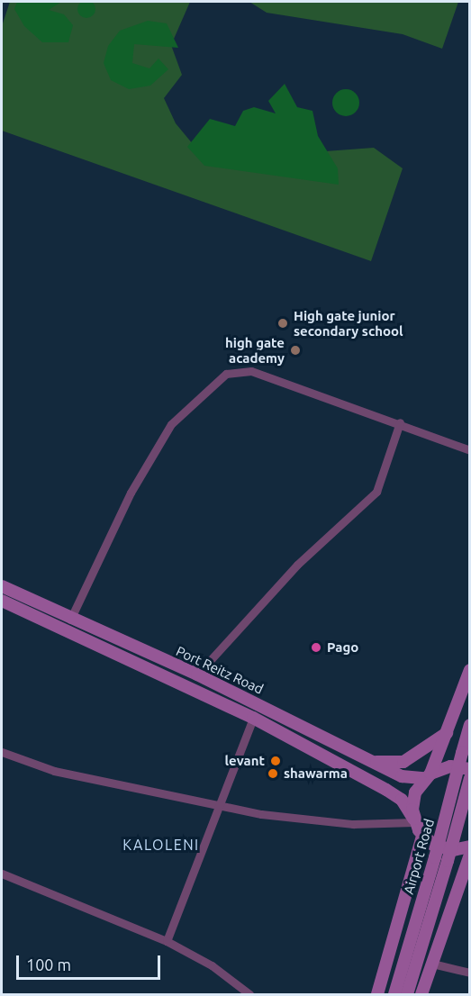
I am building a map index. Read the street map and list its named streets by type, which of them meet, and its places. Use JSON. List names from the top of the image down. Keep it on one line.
{"streets":{"main road":["Port Reitz Road","Airport Road"]},"districts":["KALOLENI"],"places":["High gate junior secondary school","high gate academy","Pago","levant","shawarma"],"scale_bar":"100 m"}
